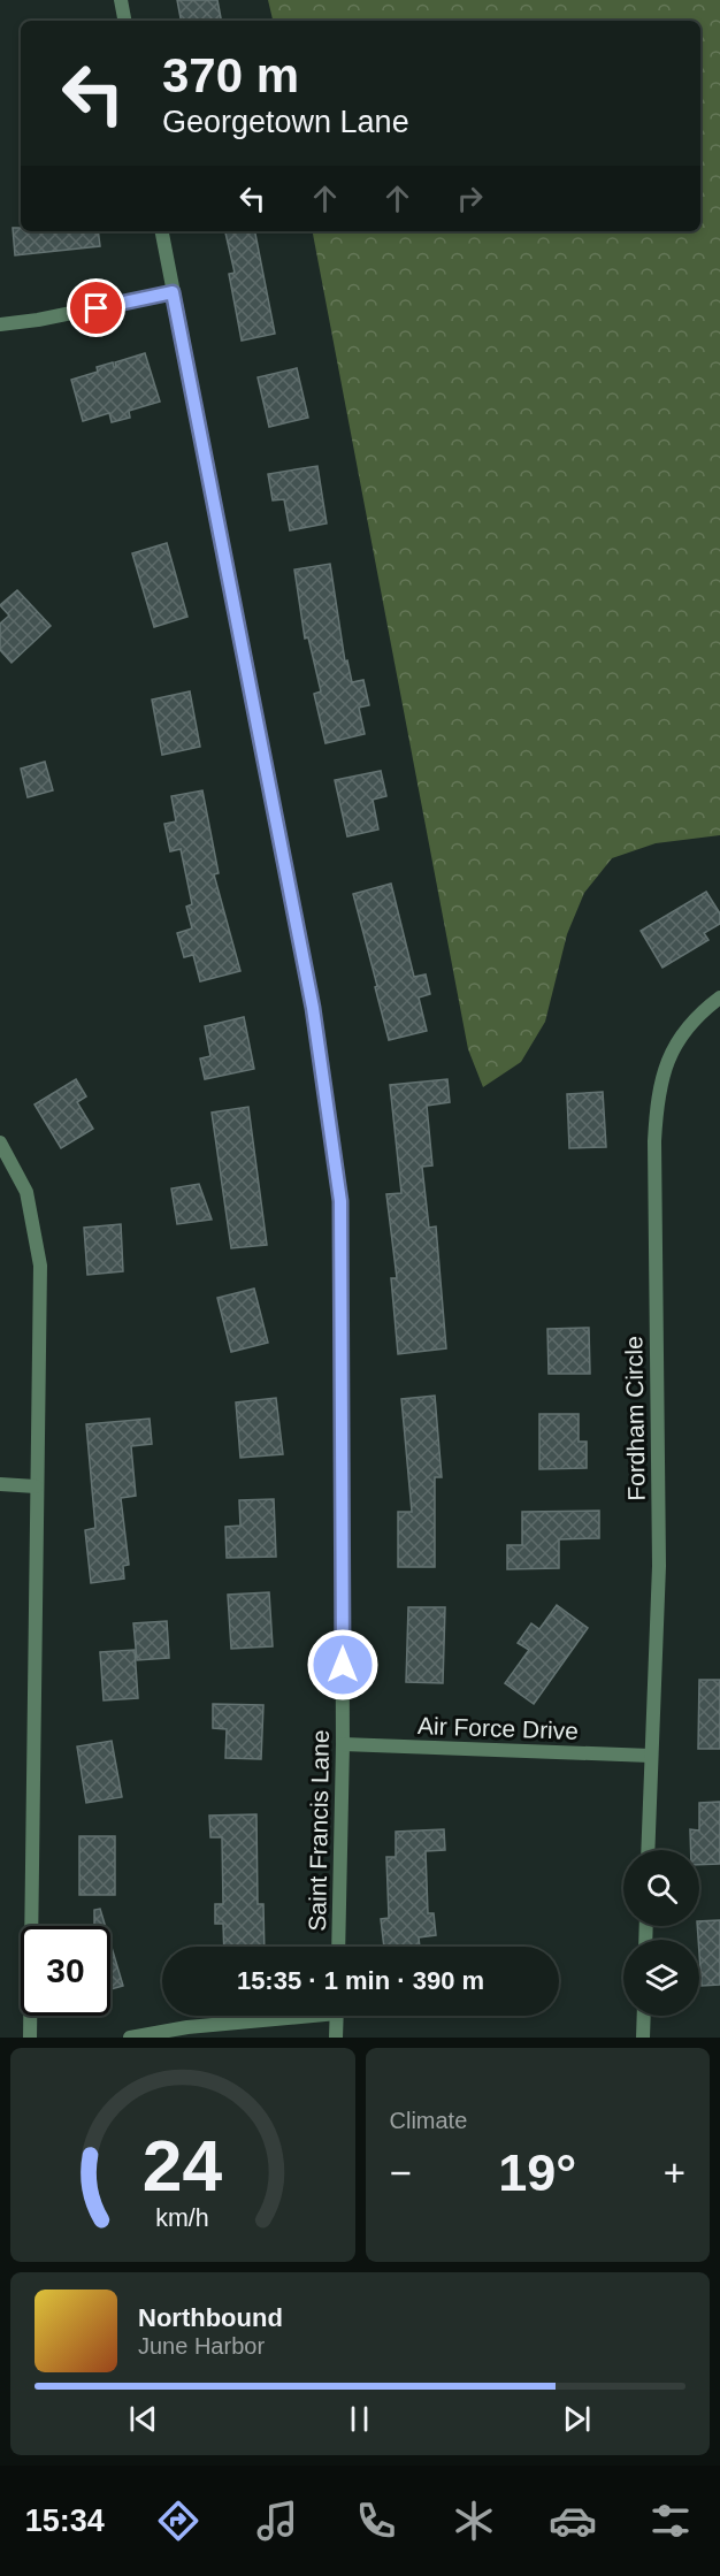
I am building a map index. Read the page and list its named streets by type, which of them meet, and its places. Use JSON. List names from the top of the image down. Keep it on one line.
{"streets":{"street":["Fordham Circle","Air Force Drive","Saint Francis Lane"]},"crossings":[["Fordham Circle","Air Force Drive"],["Air Force Drive","Saint Francis Lane"]],"page":{"turn":["370 m","Georgetown Lane"],"limit":"30","trip":"15:35 · 1 min · 390 m","tile":"Climate","heat":["−","19°","+"],"song":["Northbound","June Harbor"],"tabs":"15:34","gauge":["24","km/h"]}}
